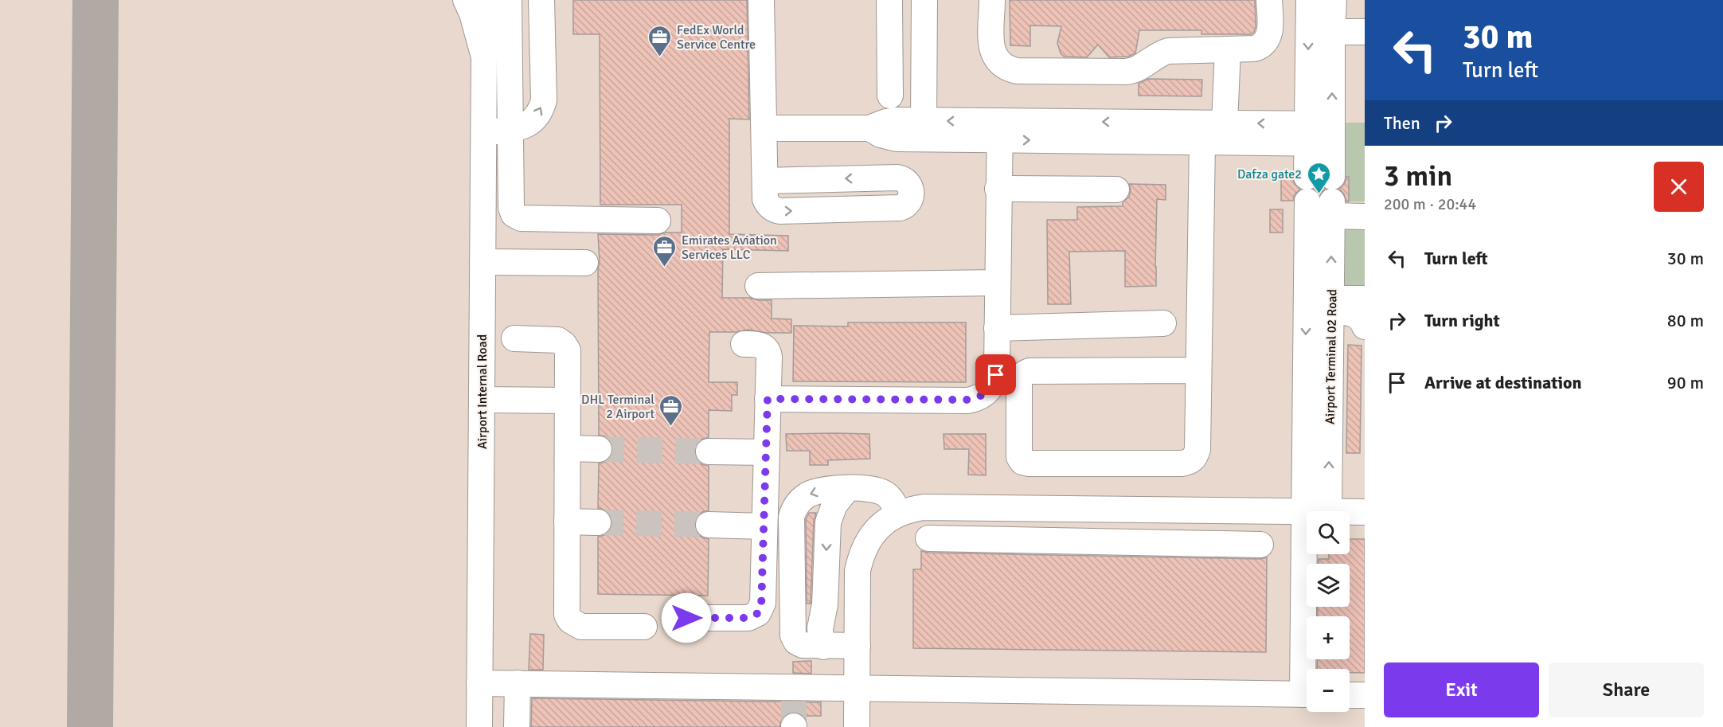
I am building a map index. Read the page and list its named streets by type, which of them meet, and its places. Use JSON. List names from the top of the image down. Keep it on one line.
{"streets":{"street":["Airport Terminal 02 Road","Airport Internal Road"]},"places":{"office":["FedEx World Service Centre","Emirates Aviation Services LLC","DHL Terminal 2 Airport"],"place":["Dafza gate2"]},"page":{"turn":["30 m","Turn left"],"then":"Then","heading":["3 min","200 m · 20:44"],"list":[{"name":"Turn left","value":"30 m"},{"name":"Turn right","value":"80 m"},{"name":"Arrive at destination","value":"90 m"}],"map_buttons":["+","−"],"buttons":["Exit","Share"]}}
